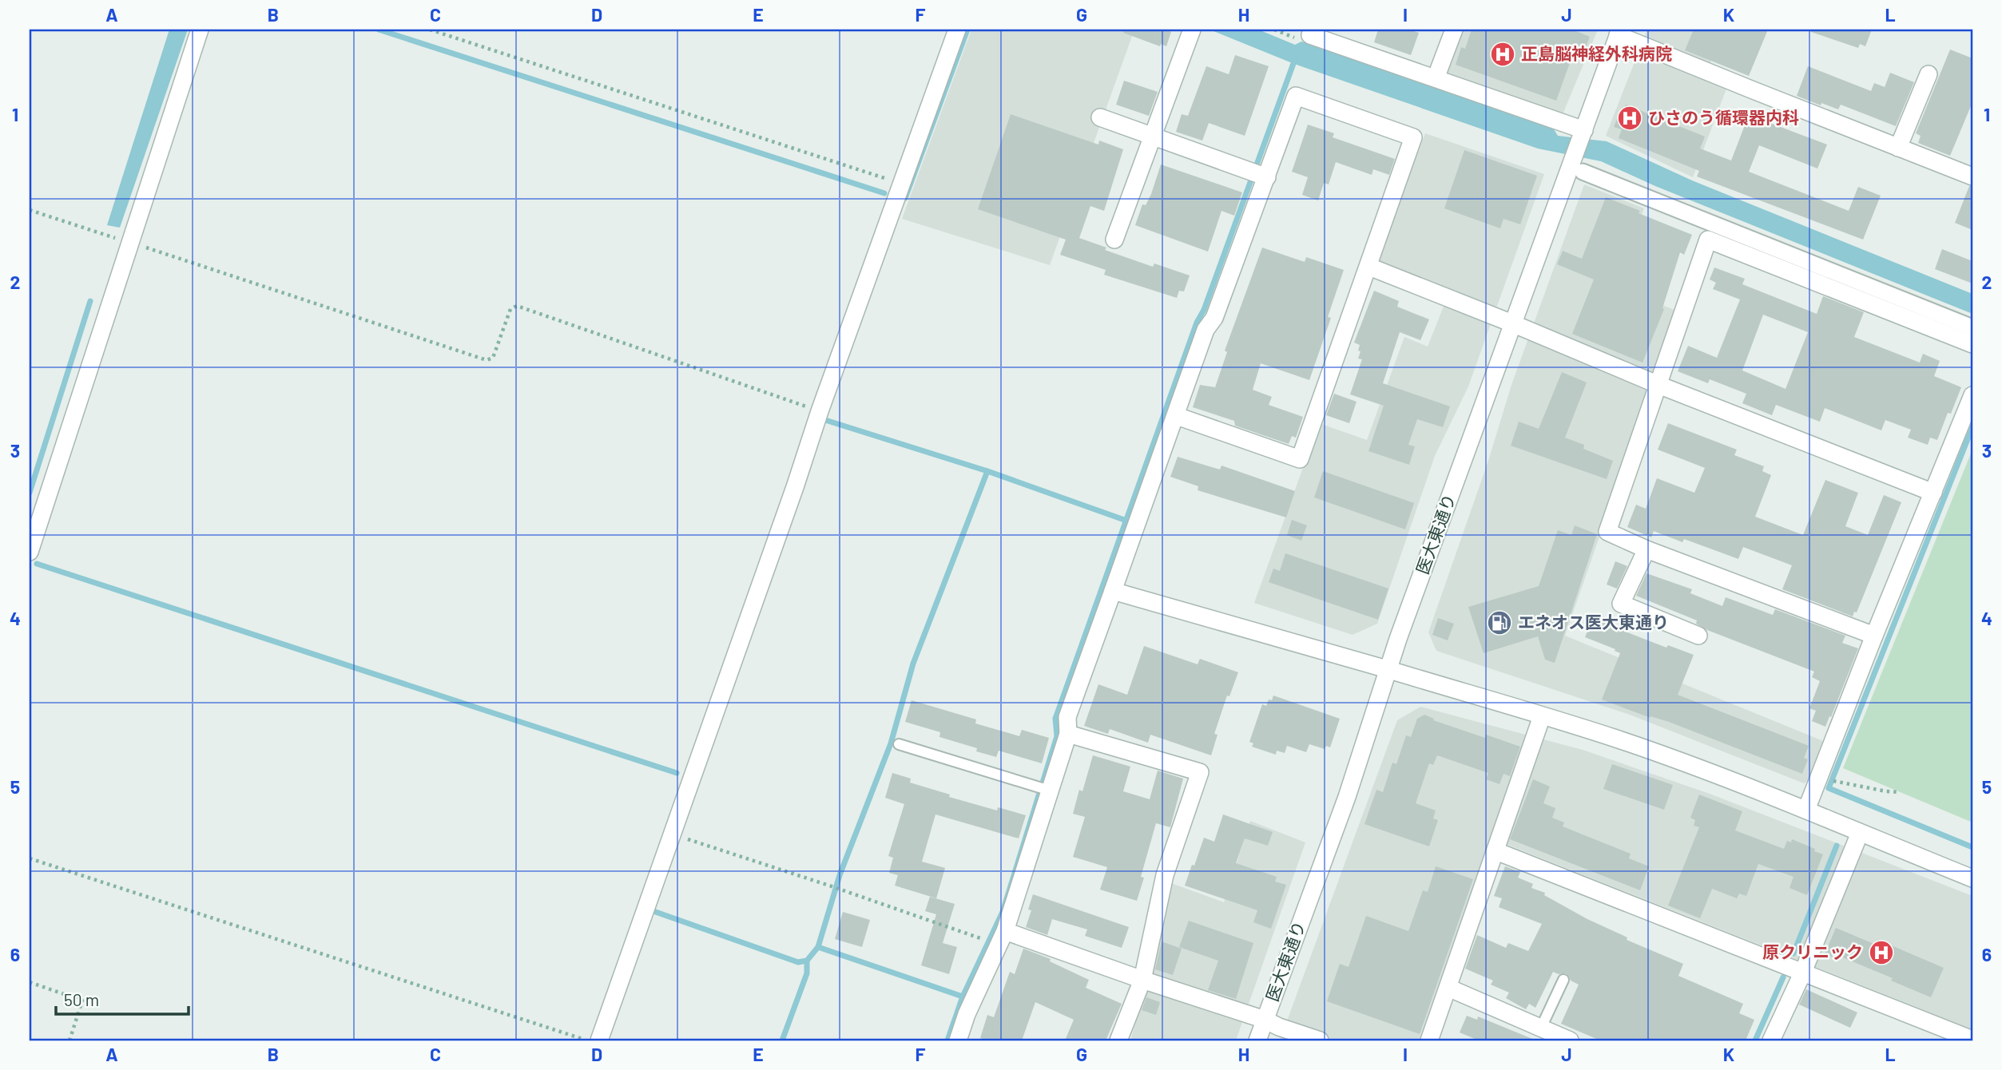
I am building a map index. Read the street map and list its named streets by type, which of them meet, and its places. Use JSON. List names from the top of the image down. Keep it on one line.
{"streets":{"street":["医大東通り"]},"places":{"hospital":["正島脳神経外科病院","ひさのう循環器内科","原クリニック"],"fuel station":["エネオス医大東通り"]},"scale_bar":"50 m","grid":{"columns":["A","B","C","D","E","F","G","H","I","J","K","L"],"rows":["1","2","3","4","5","6"]}}
